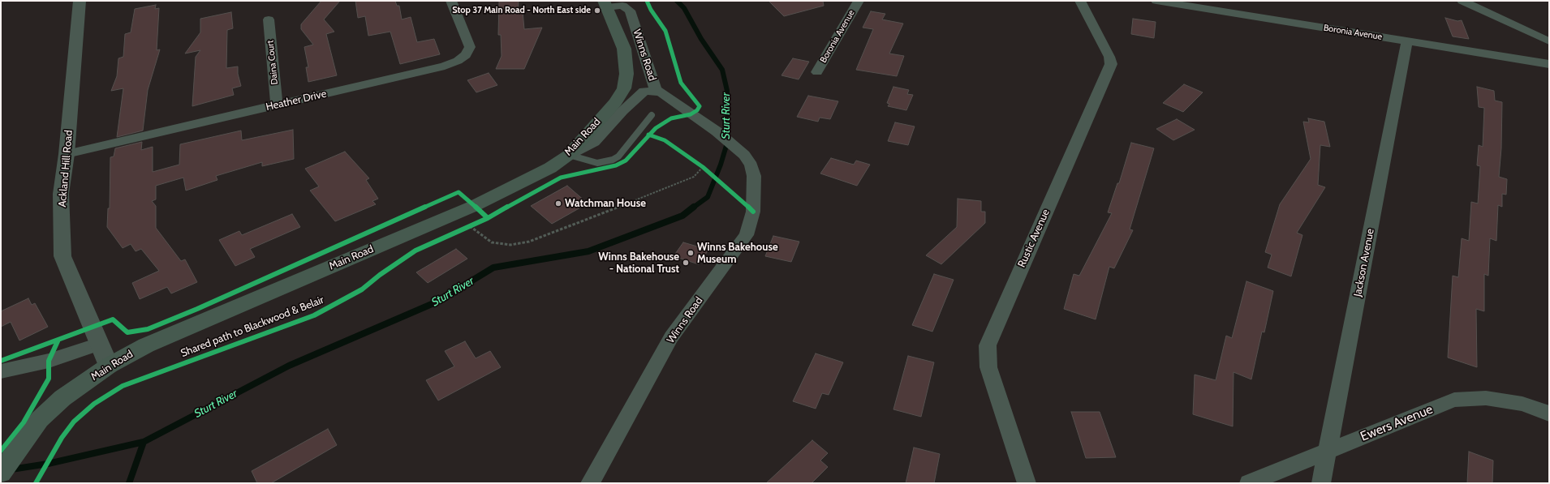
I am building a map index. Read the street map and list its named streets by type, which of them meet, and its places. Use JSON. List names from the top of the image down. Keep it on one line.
{"streets":{"main road":["Main Road"],"street":["Boronia Avenue","Winns Road","Daina Court","Heather Drive","Ackland Hill Road","Rustic Avenue","Jackson Avenue","Ewers Avenue"],"cycle path":["Shared path to Blackwood & Belair"]},"crossings":[["Boronia Avenue","Jackson Avenue"],["Winns Road","Main Road"],["Daina Court","Heather Drive"],["Heather Drive","Ackland Hill Road"],["Main Road","Ackland Hill Road"],["Jackson Avenue","Ewers Avenue"]],"water":["Sturt River"],"places":["Stop 37 Main Road - North East side","Watchman House","Winns Bakehouse Museum","Winns Bakehouse - National Trust"]}
